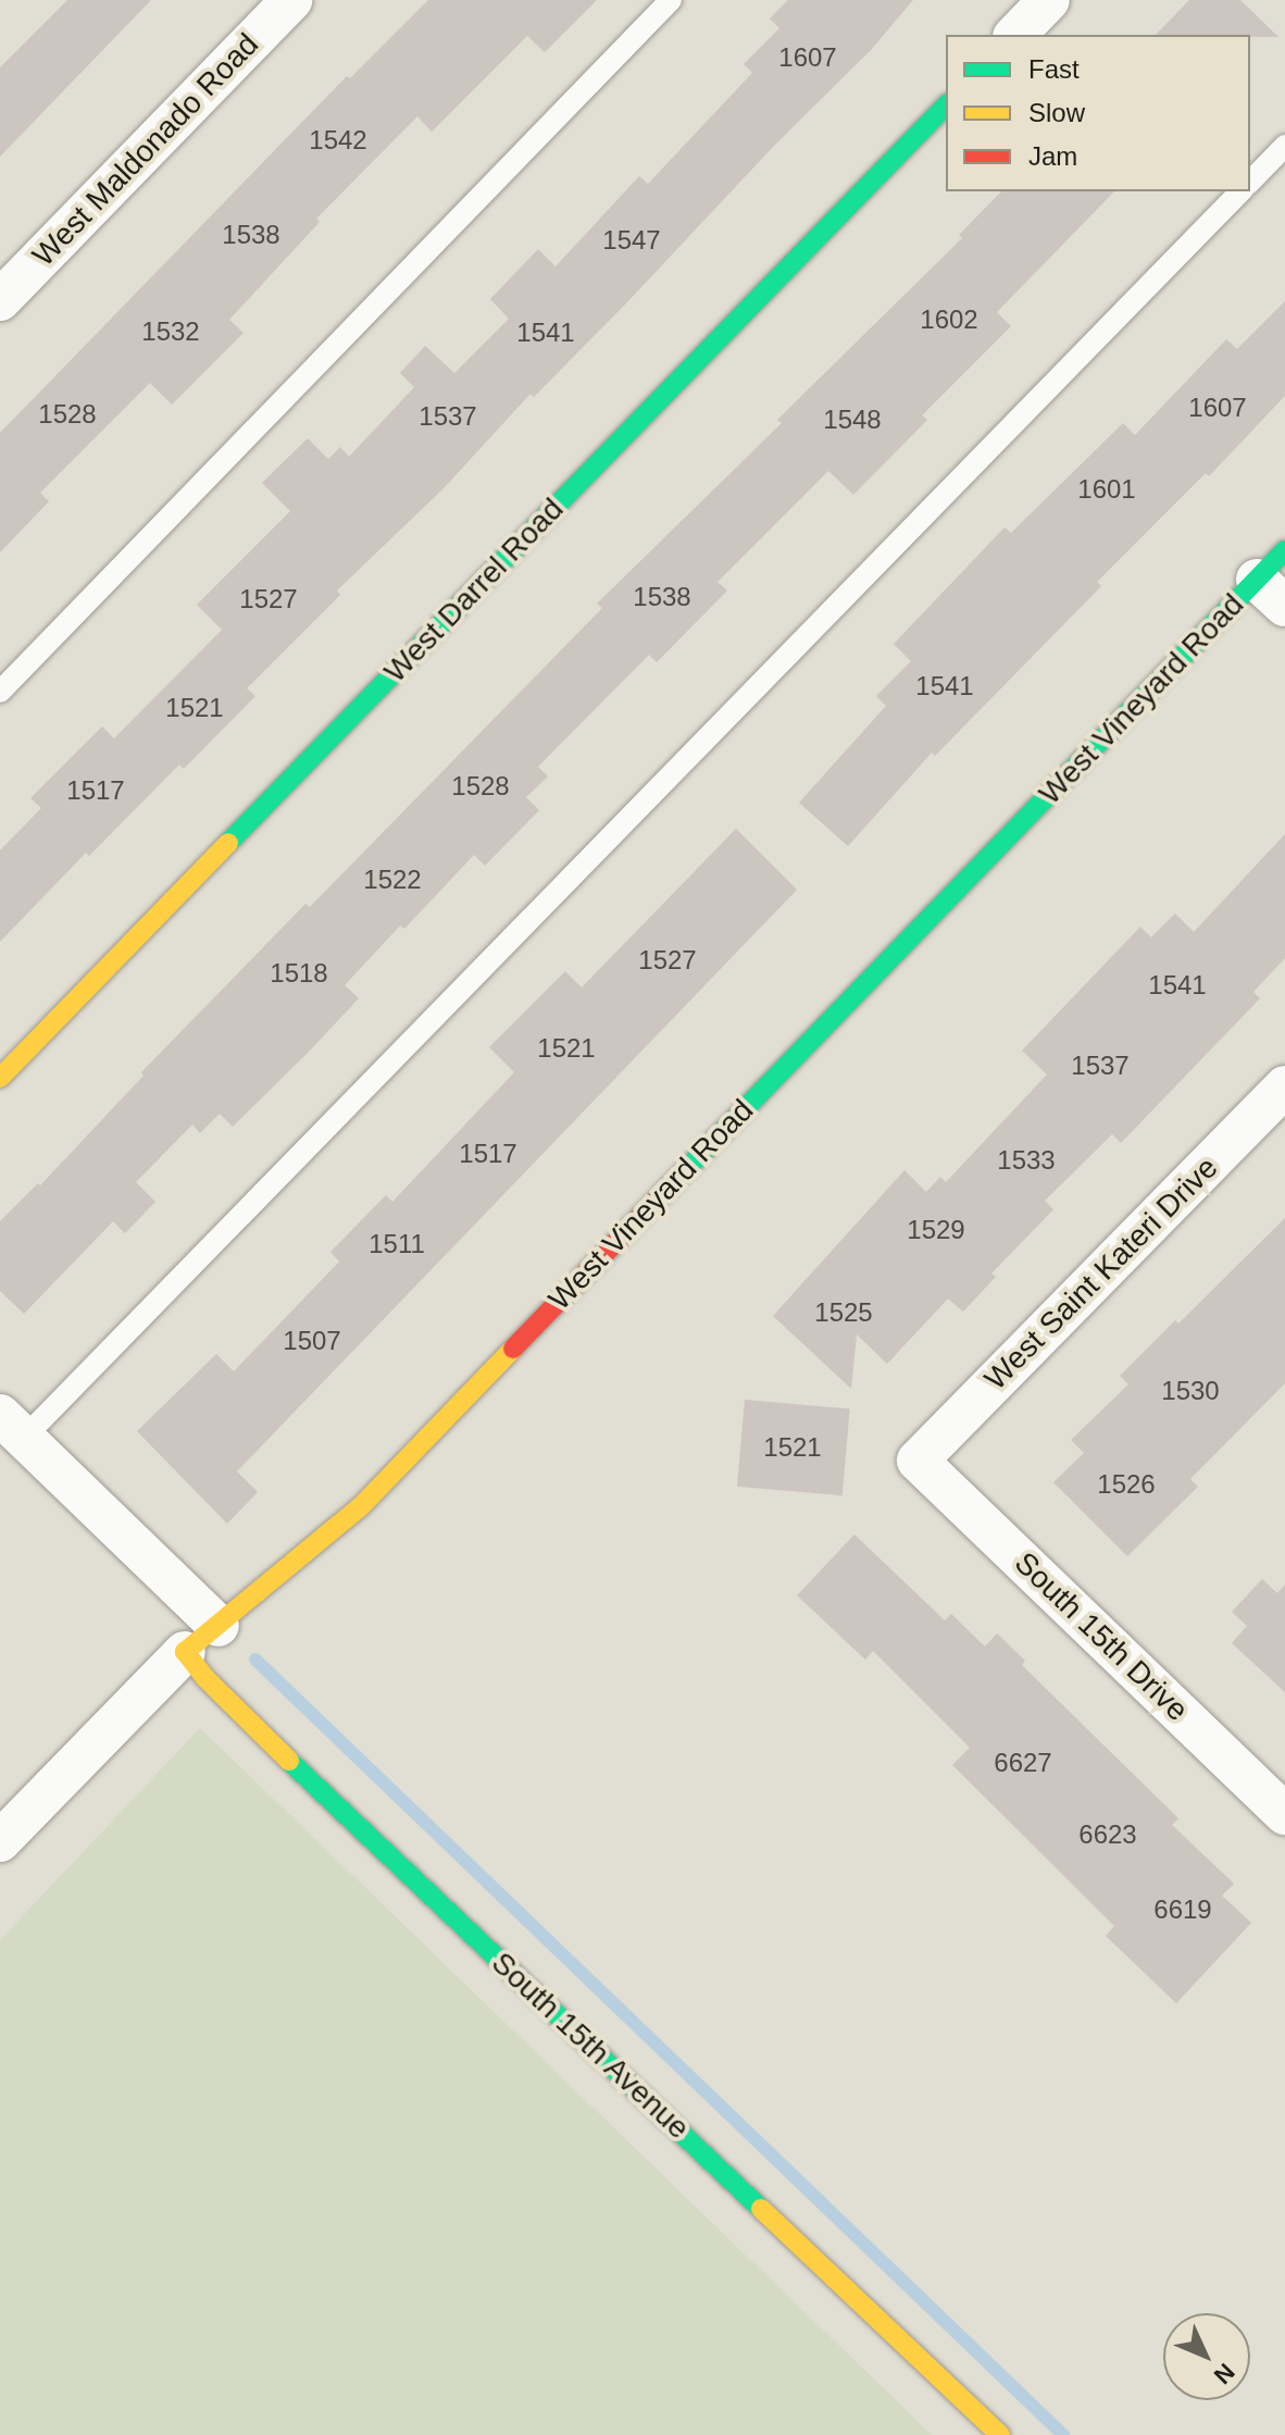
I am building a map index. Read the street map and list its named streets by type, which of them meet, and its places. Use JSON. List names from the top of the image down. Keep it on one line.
{"streets":{"street":["West Maldonado Road","West Darrel Road","West Vineyard Road","West Saint Kateri Drive","South 15th Drive","South 15th Avenue"]},"crossings":[["West Vineyard Road","South 15th Avenue"],["West Saint Kateri Drive","South 15th Drive"]],"house_numbers":["1607","1542","1538","1547","1602","1532","1541","1607","1528","1537","1548","1601","1538","1527","1541","1521","1528","1517","1522","1527","1518","1541","1521","1537","1517","1533","1529","1511","1525","1507","1530","1521","1526","6627","6623","6619"],"legend":["Fast","Slow","Jam"],"north":"bottom right"}
